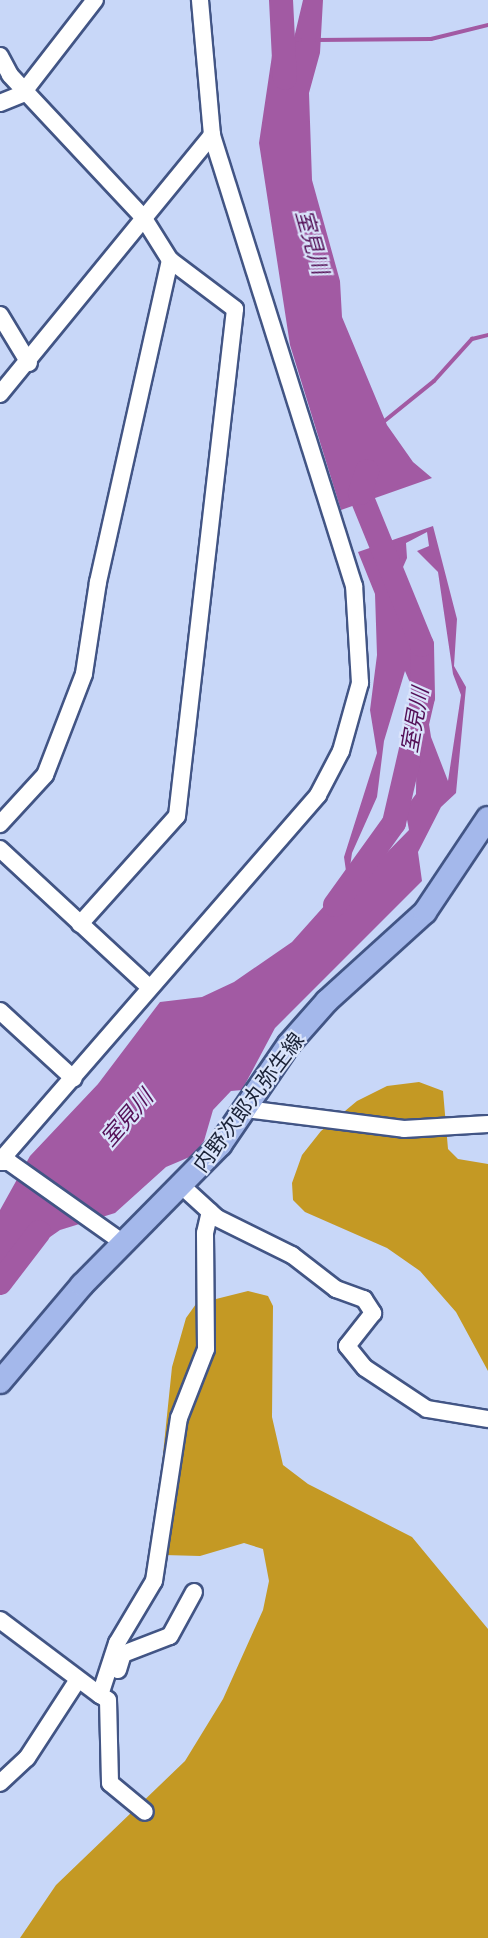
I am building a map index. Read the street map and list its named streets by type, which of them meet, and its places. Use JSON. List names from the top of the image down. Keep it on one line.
{"streets":{"main road":["内野次郎丸弥生線"]},"water":["室見川"]}
